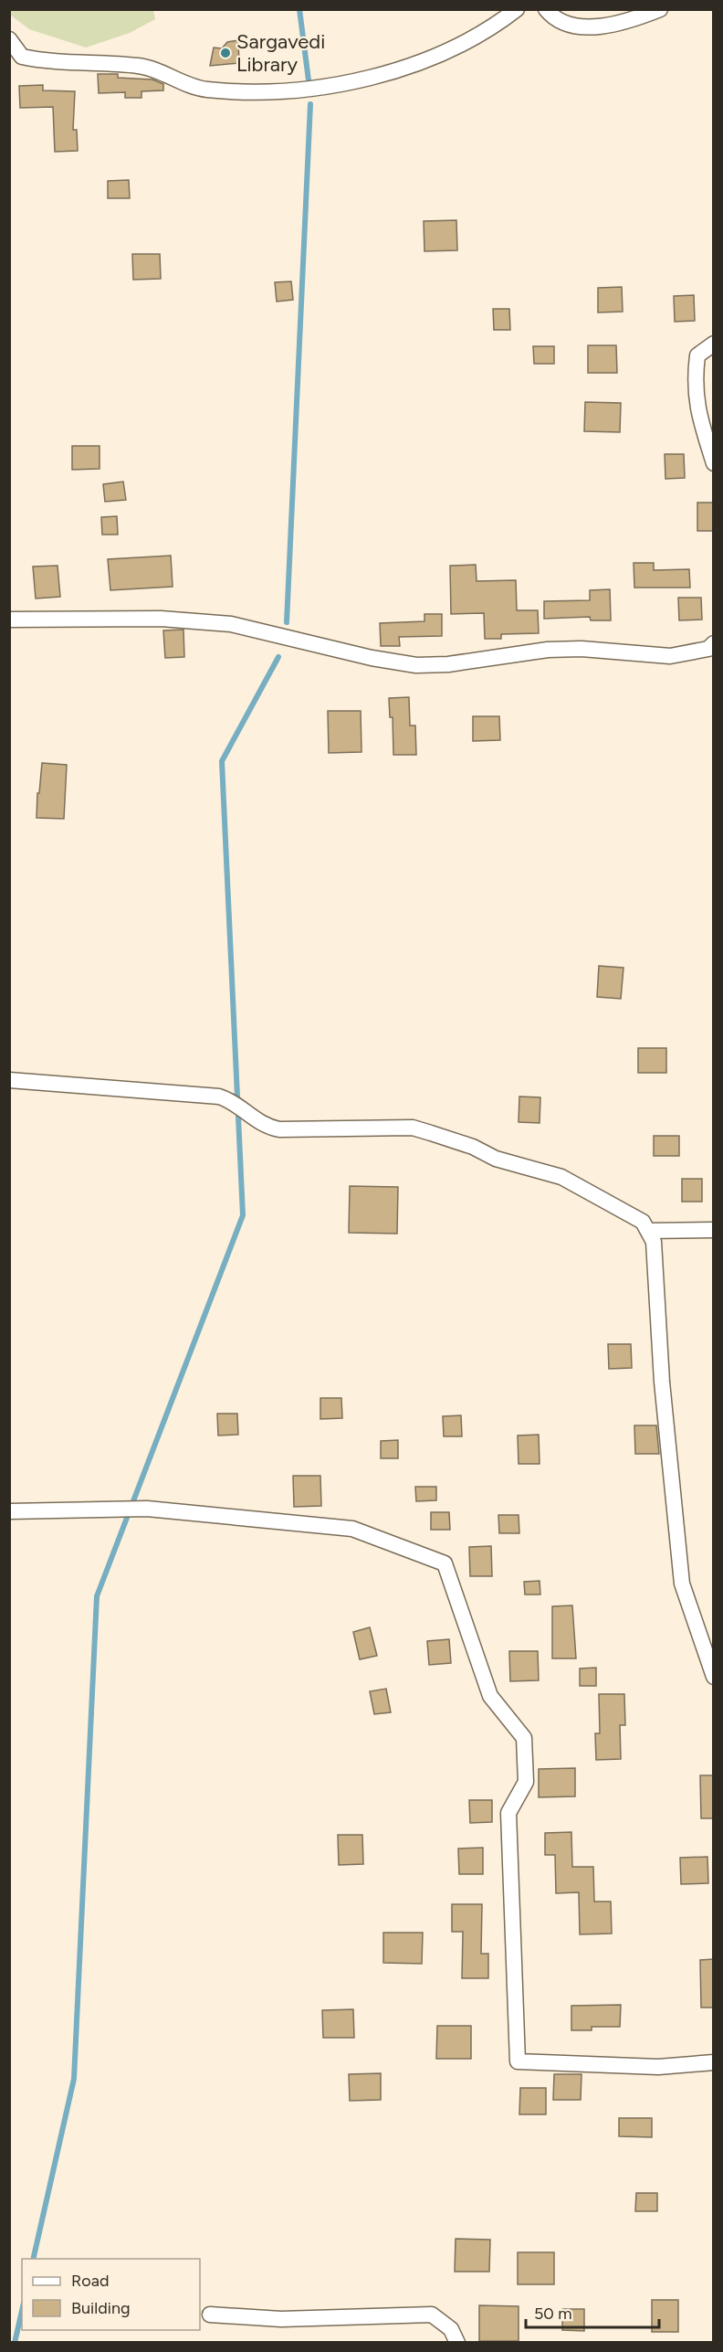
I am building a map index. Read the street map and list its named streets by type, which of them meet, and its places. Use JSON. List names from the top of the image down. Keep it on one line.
{"places":["Sargavedi Library"],"legend":["Road","Building"],"scale_bar":"50 m"}
